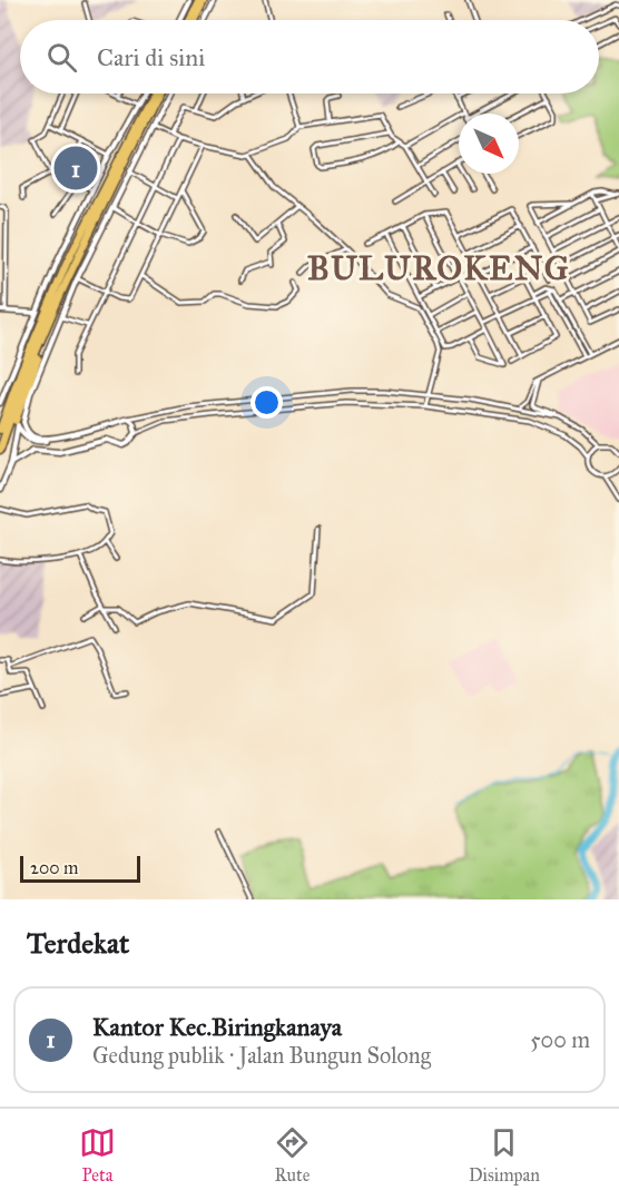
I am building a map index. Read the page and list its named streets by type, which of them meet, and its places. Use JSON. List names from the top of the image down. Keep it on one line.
{"districts":["BULUROKENG"],"scale_bar":"200 m","north":"bottom right","page":{"search":"Cari di sini","pins":"1","scale":"200 m","heading":"Terdekat","list":[{"mark":"1","name":"Kantor Kec.Biringkanaya","note":"Gedung publik · Jalan Bungun Solong","value":"500 m"}],"nav":["Peta","Rute","Disimpan"]}}
